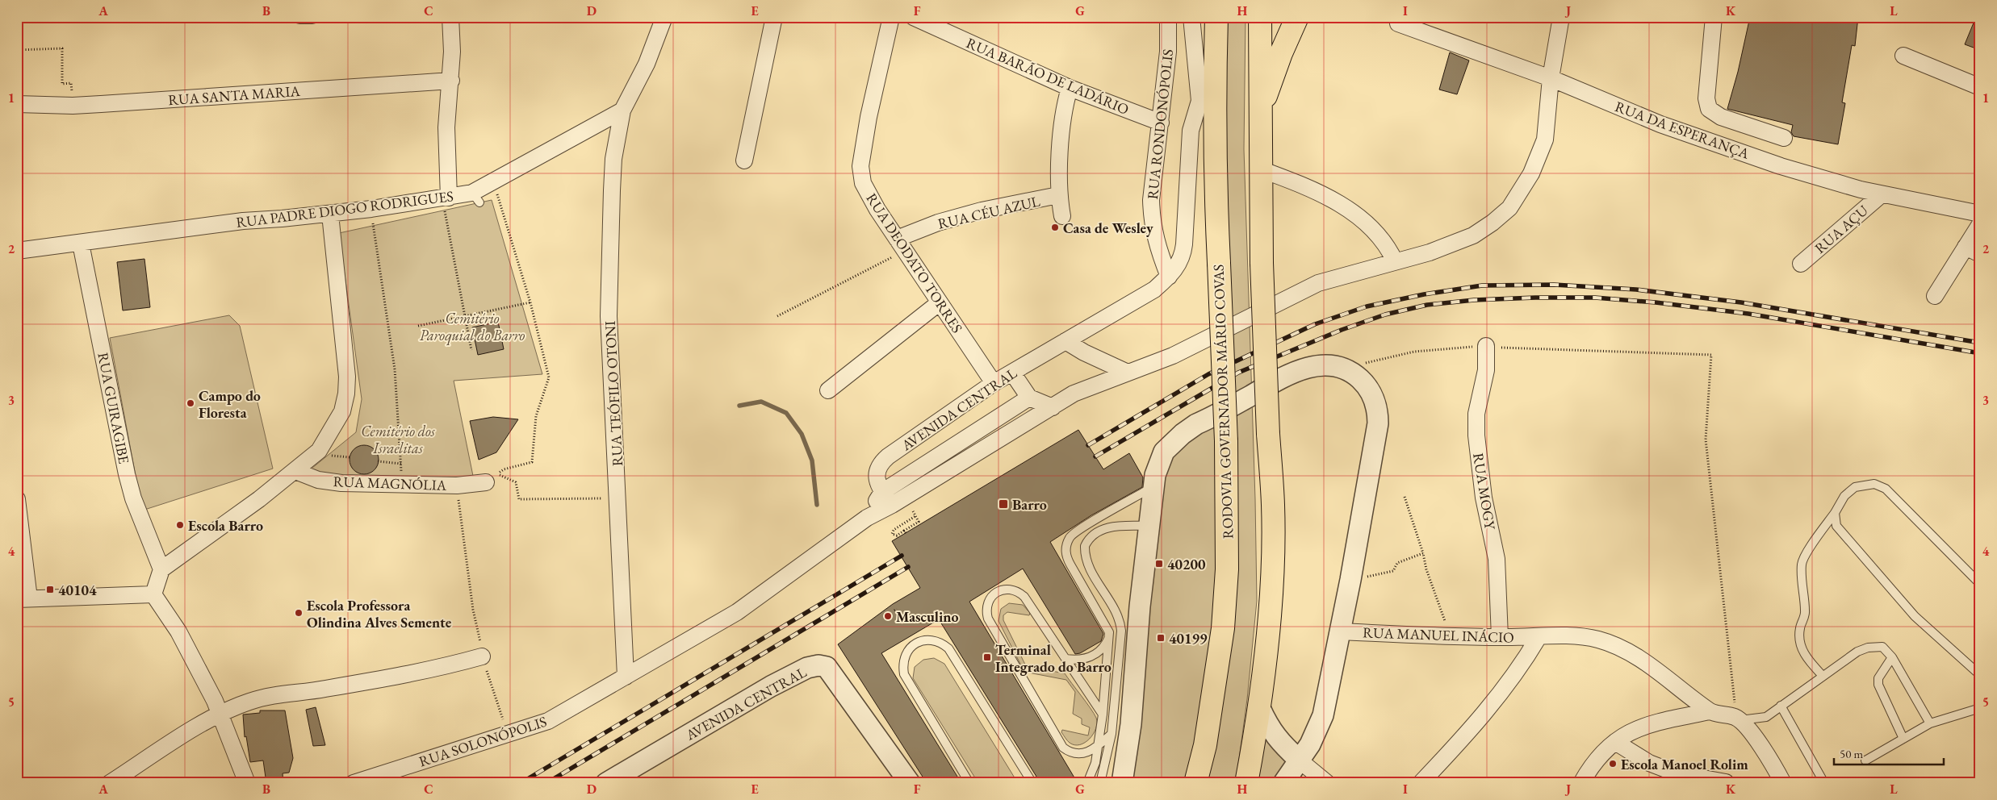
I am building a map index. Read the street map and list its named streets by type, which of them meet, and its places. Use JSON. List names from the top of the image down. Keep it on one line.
{"streets":{"highway":["RODOVIA GOVERNADOR MÁRIO COVAS"],"street":["RUA BARÃO DE LADÁRIO","RUA SANTA MARIA","RUA RONDONÓPOLIS","RUA DA ESPERANÇA","RUA PADRE DIOGO RODRIGUES","RUA CÉU AZUL","RUA AÇU","RUA DEODATO TORRES","RUA TEÓFILO OTONI","RUA GUIRAGIBE","AVENIDA CENTRAL","RUA MAGNÓLIA","RUA MOGY","RUA MANUEL INÁCIO","RUA SOLONÓPOLIS"]},"crossings":[["RUA BARÃO DE LADÁRIO","RUA RONDONÓPOLIS"],["RUA RONDONÓPOLIS","AVENIDA CENTRAL"],["RUA DA ESPERANÇA","RUA AÇU"],["RUA DA ESPERANÇA","AVENIDA CENTRAL"],["RUA PADRE DIOGO RODRIGUES","RUA TEÓFILO OTONI"],["RUA PADRE DIOGO RODRIGUES","RUA GUIRAGIBE"],["RUA CÉU AZUL","RUA DEODATO TORRES"],["RUA DEODATO TORRES","AVENIDA CENTRAL"],["RUA TEÓFILO OTONI","AVENIDA CENTRAL"],["AVENIDA CENTRAL","RUA SOLONÓPOLIS"],["RUA MOGY","RUA MANUEL INÁCIO"]],"parks":["Cemitério Paroquial do Barro","Cemitério dos Israelitas"],"places":{"other":["Casa de Wesley","Campo do Floresta","Escola Barro","Escola Professora Olindina Alves Semente","Masculino","Escola Manoel Rolim"],"transit":["Barro","40200","40104","40199","Terminal Integrado do Barro"]},"scale_bar":"50 m","grid":{"columns":["A","B","C","D","E","F","G","H","I","J","K","L"],"rows":["1","2","3","4","5"]}}
